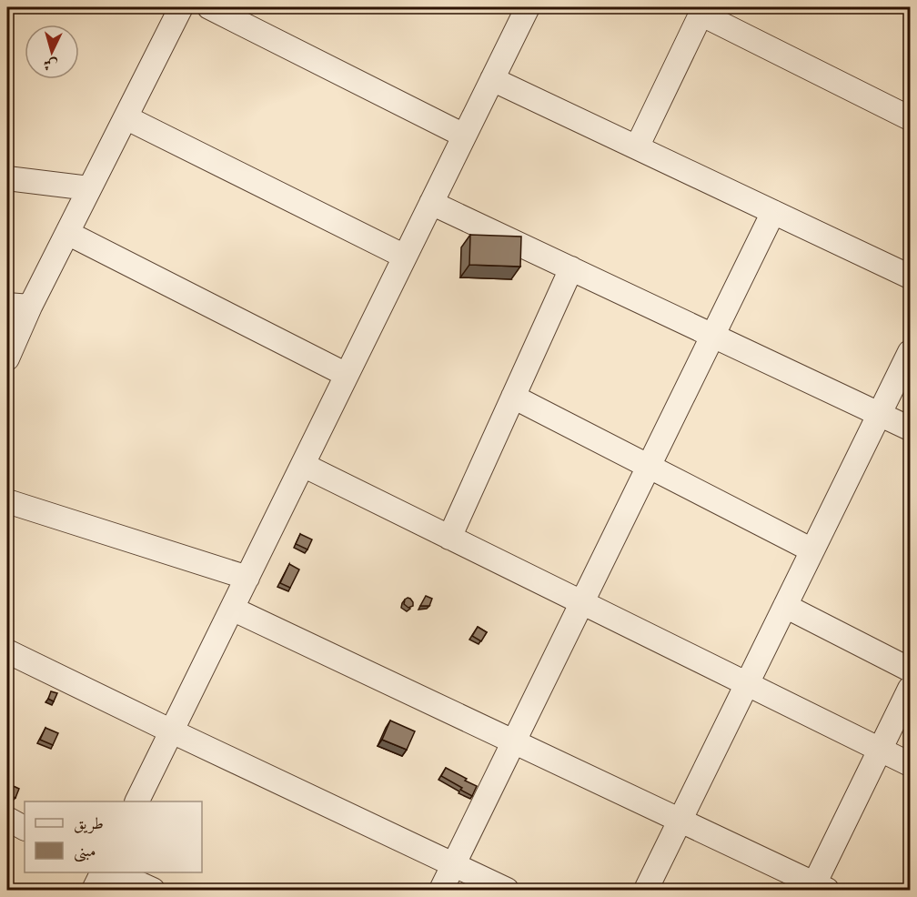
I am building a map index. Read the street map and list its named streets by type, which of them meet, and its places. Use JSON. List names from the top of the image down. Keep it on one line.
{"legend":["طريق","مبنى"],"north":"bottom"}
